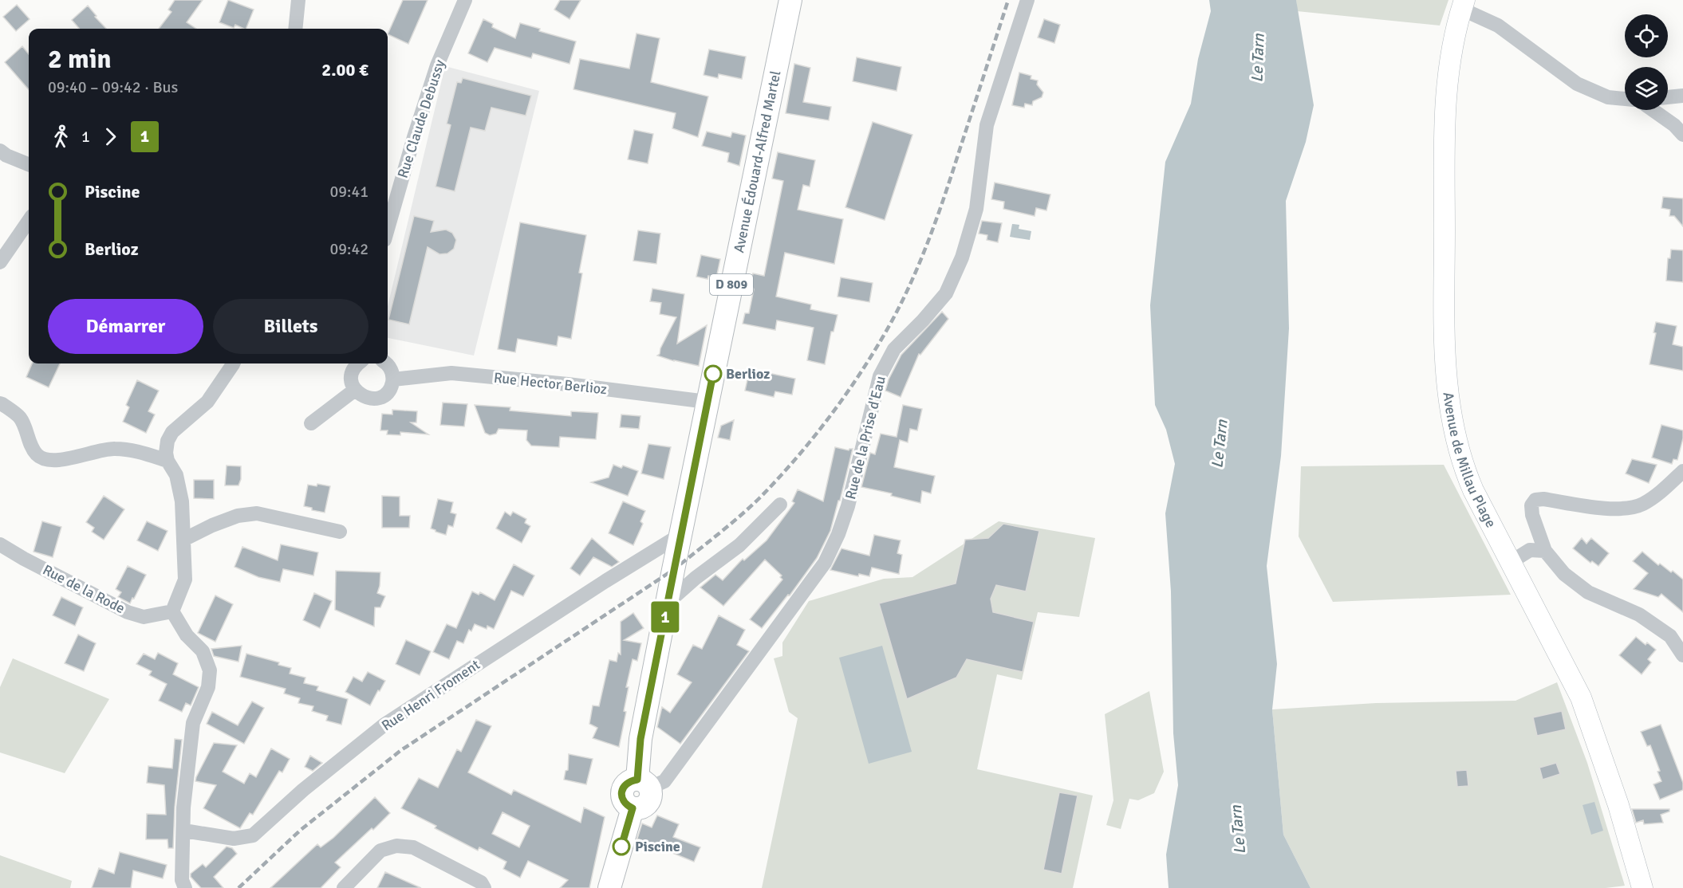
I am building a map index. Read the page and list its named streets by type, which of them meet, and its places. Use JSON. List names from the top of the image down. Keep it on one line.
{"streets":{"main road":["Avenue Édouard-Alfred Martel","D 809"],"street":["Rue Claude Debussy","Rue Hector Berlioz","Rue de la Prise d'Eau","Avenue de Millau Plage","Rue de la Rode","Rue Henri Froment"]},"crossings":[["Avenue Édouard-Alfred Martel","D 809"],["Avenue Édouard-Alfred Martel","Rue Hector Berlioz"],["Avenue Édouard-Alfred Martel","Rue Henri Froment"],["D 809","Rue de la Prise d'Eau"]],"water":["Le Tarn"],"places":["Berlioz","Piscine"],"lines":["bus line 1"],"page":{"on_map":"1","heading":["2 min","09:40 – 09:42 · Bus","2.00 €"],"legs":["1","1"],"list":[{"name":"Piscine","value":"09:41"},{"name":"Berlioz","value":"09:42"}],"buttons":["Démarrer","Billets"]}}
